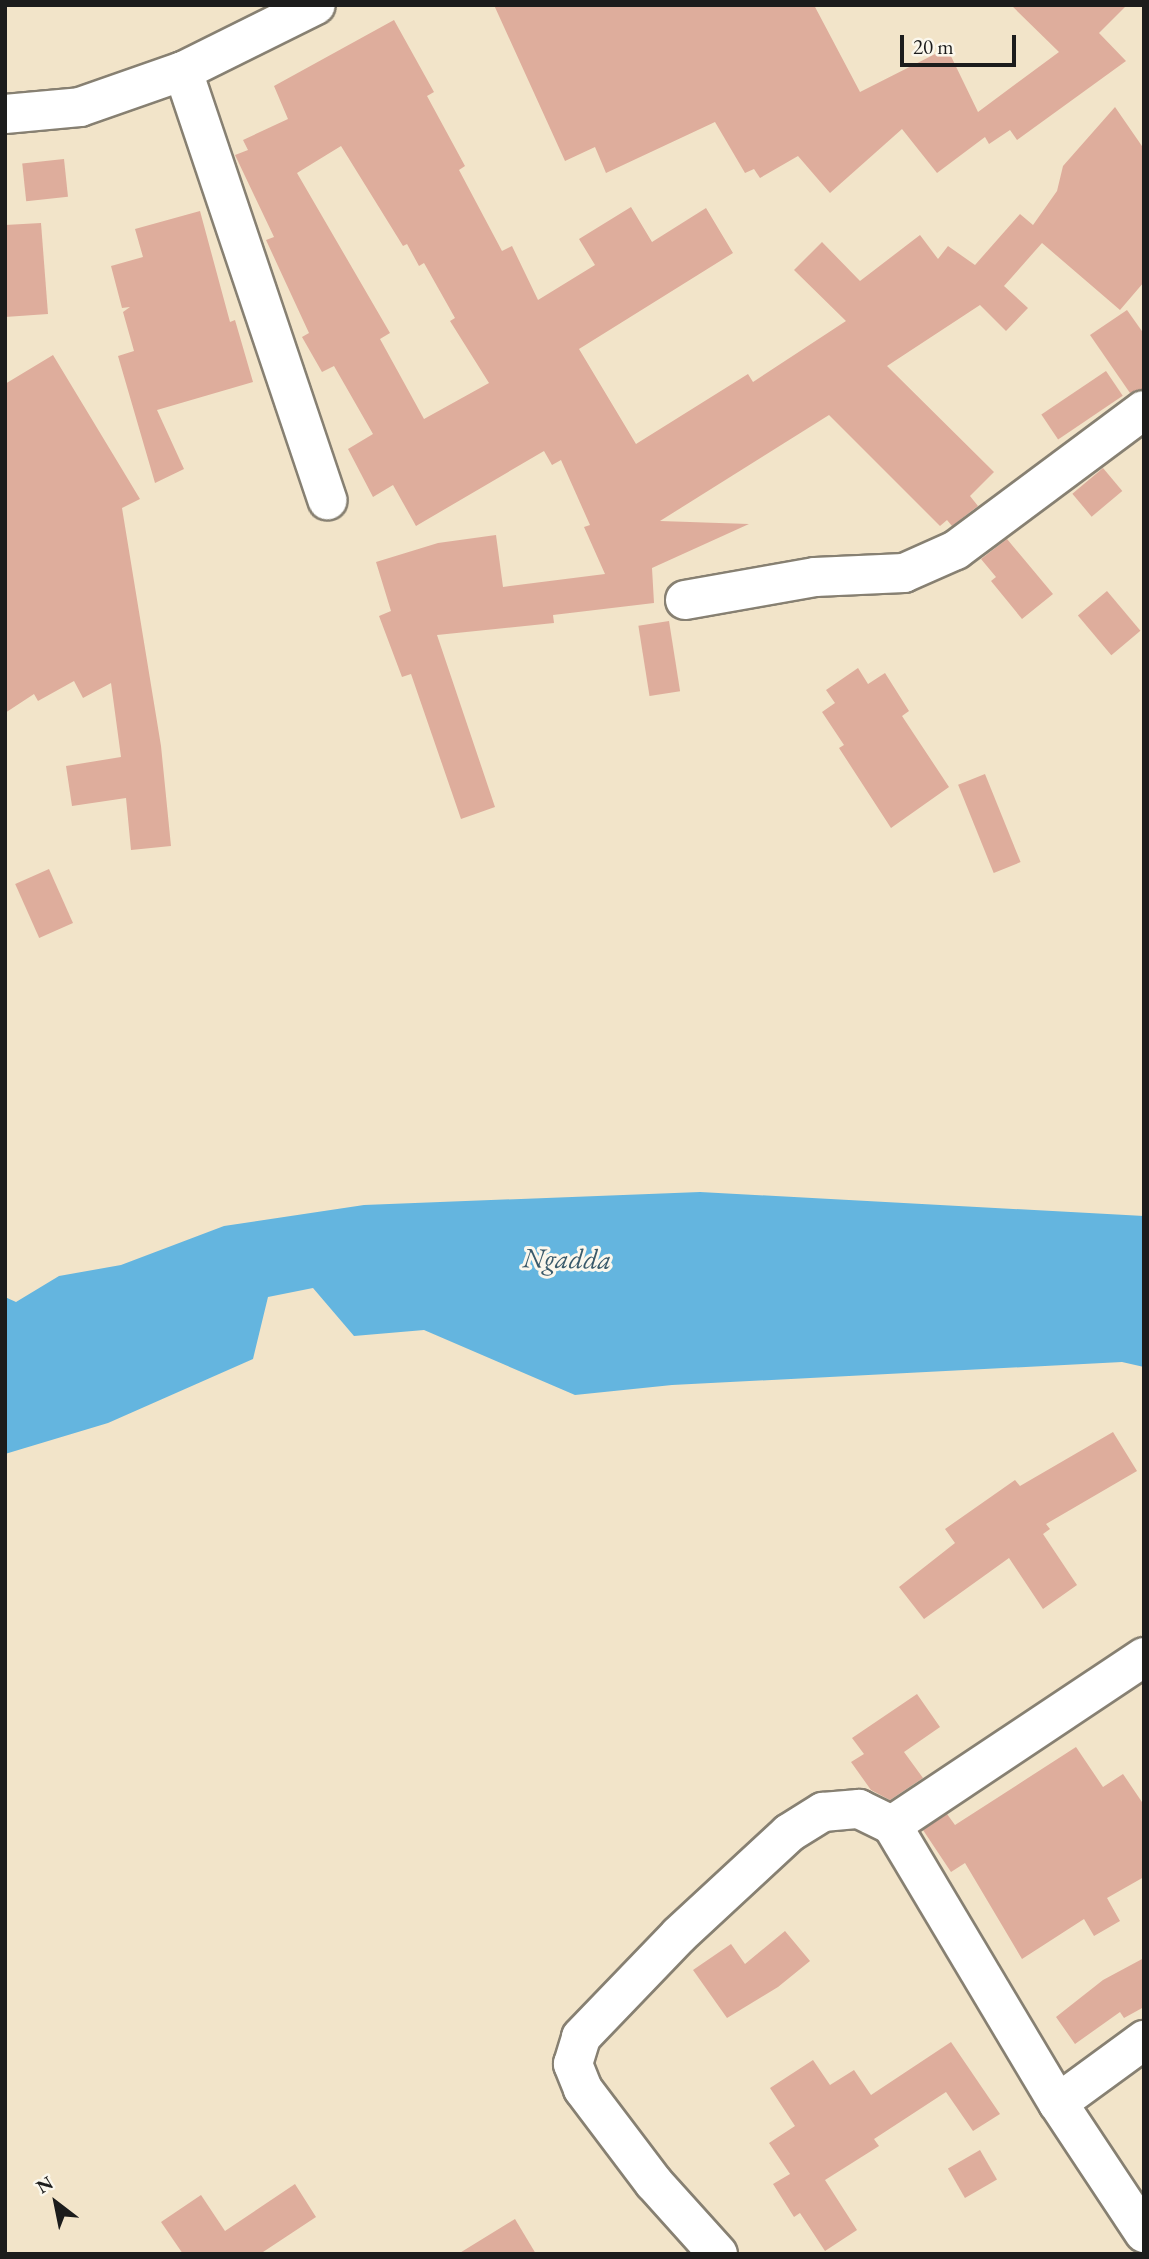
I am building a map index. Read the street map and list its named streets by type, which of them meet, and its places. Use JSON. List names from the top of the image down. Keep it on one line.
{"water":["Ngadda"],"scale_bar":"20 m","north":"top left"}
